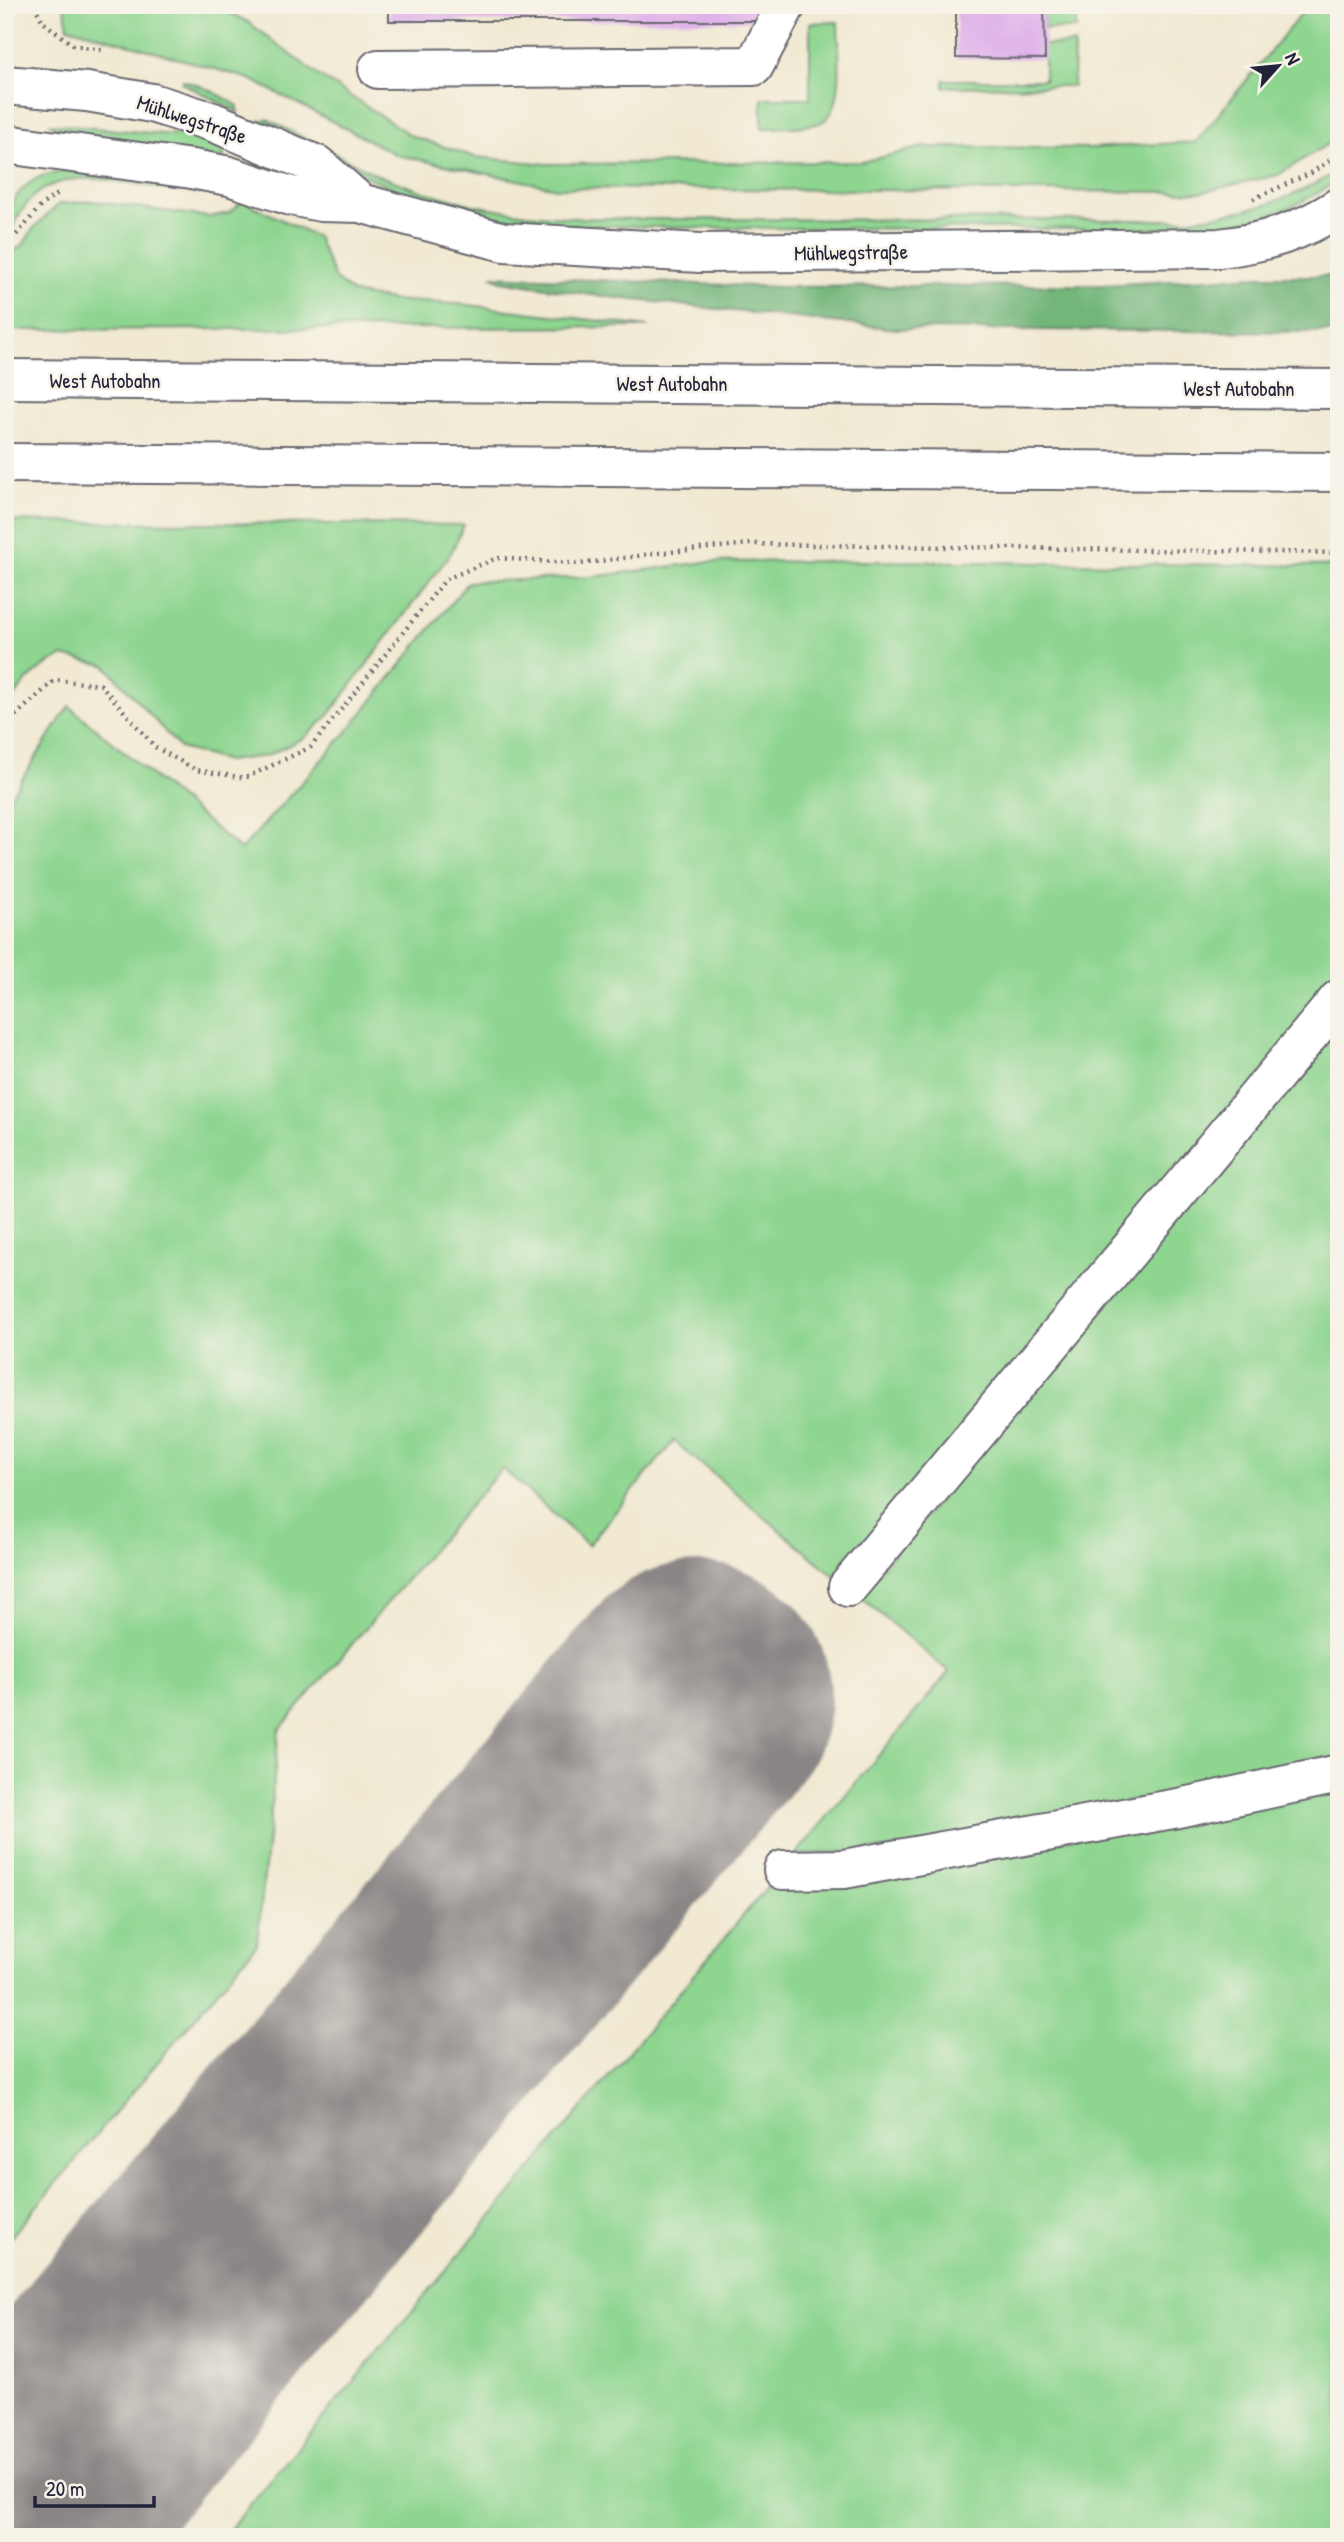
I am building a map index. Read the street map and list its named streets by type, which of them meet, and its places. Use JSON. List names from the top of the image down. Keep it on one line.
{"streets":{"main road":["Mühlwegstraße","West Autobahn"]},"scale_bar":"20 m","north":"top right"}
